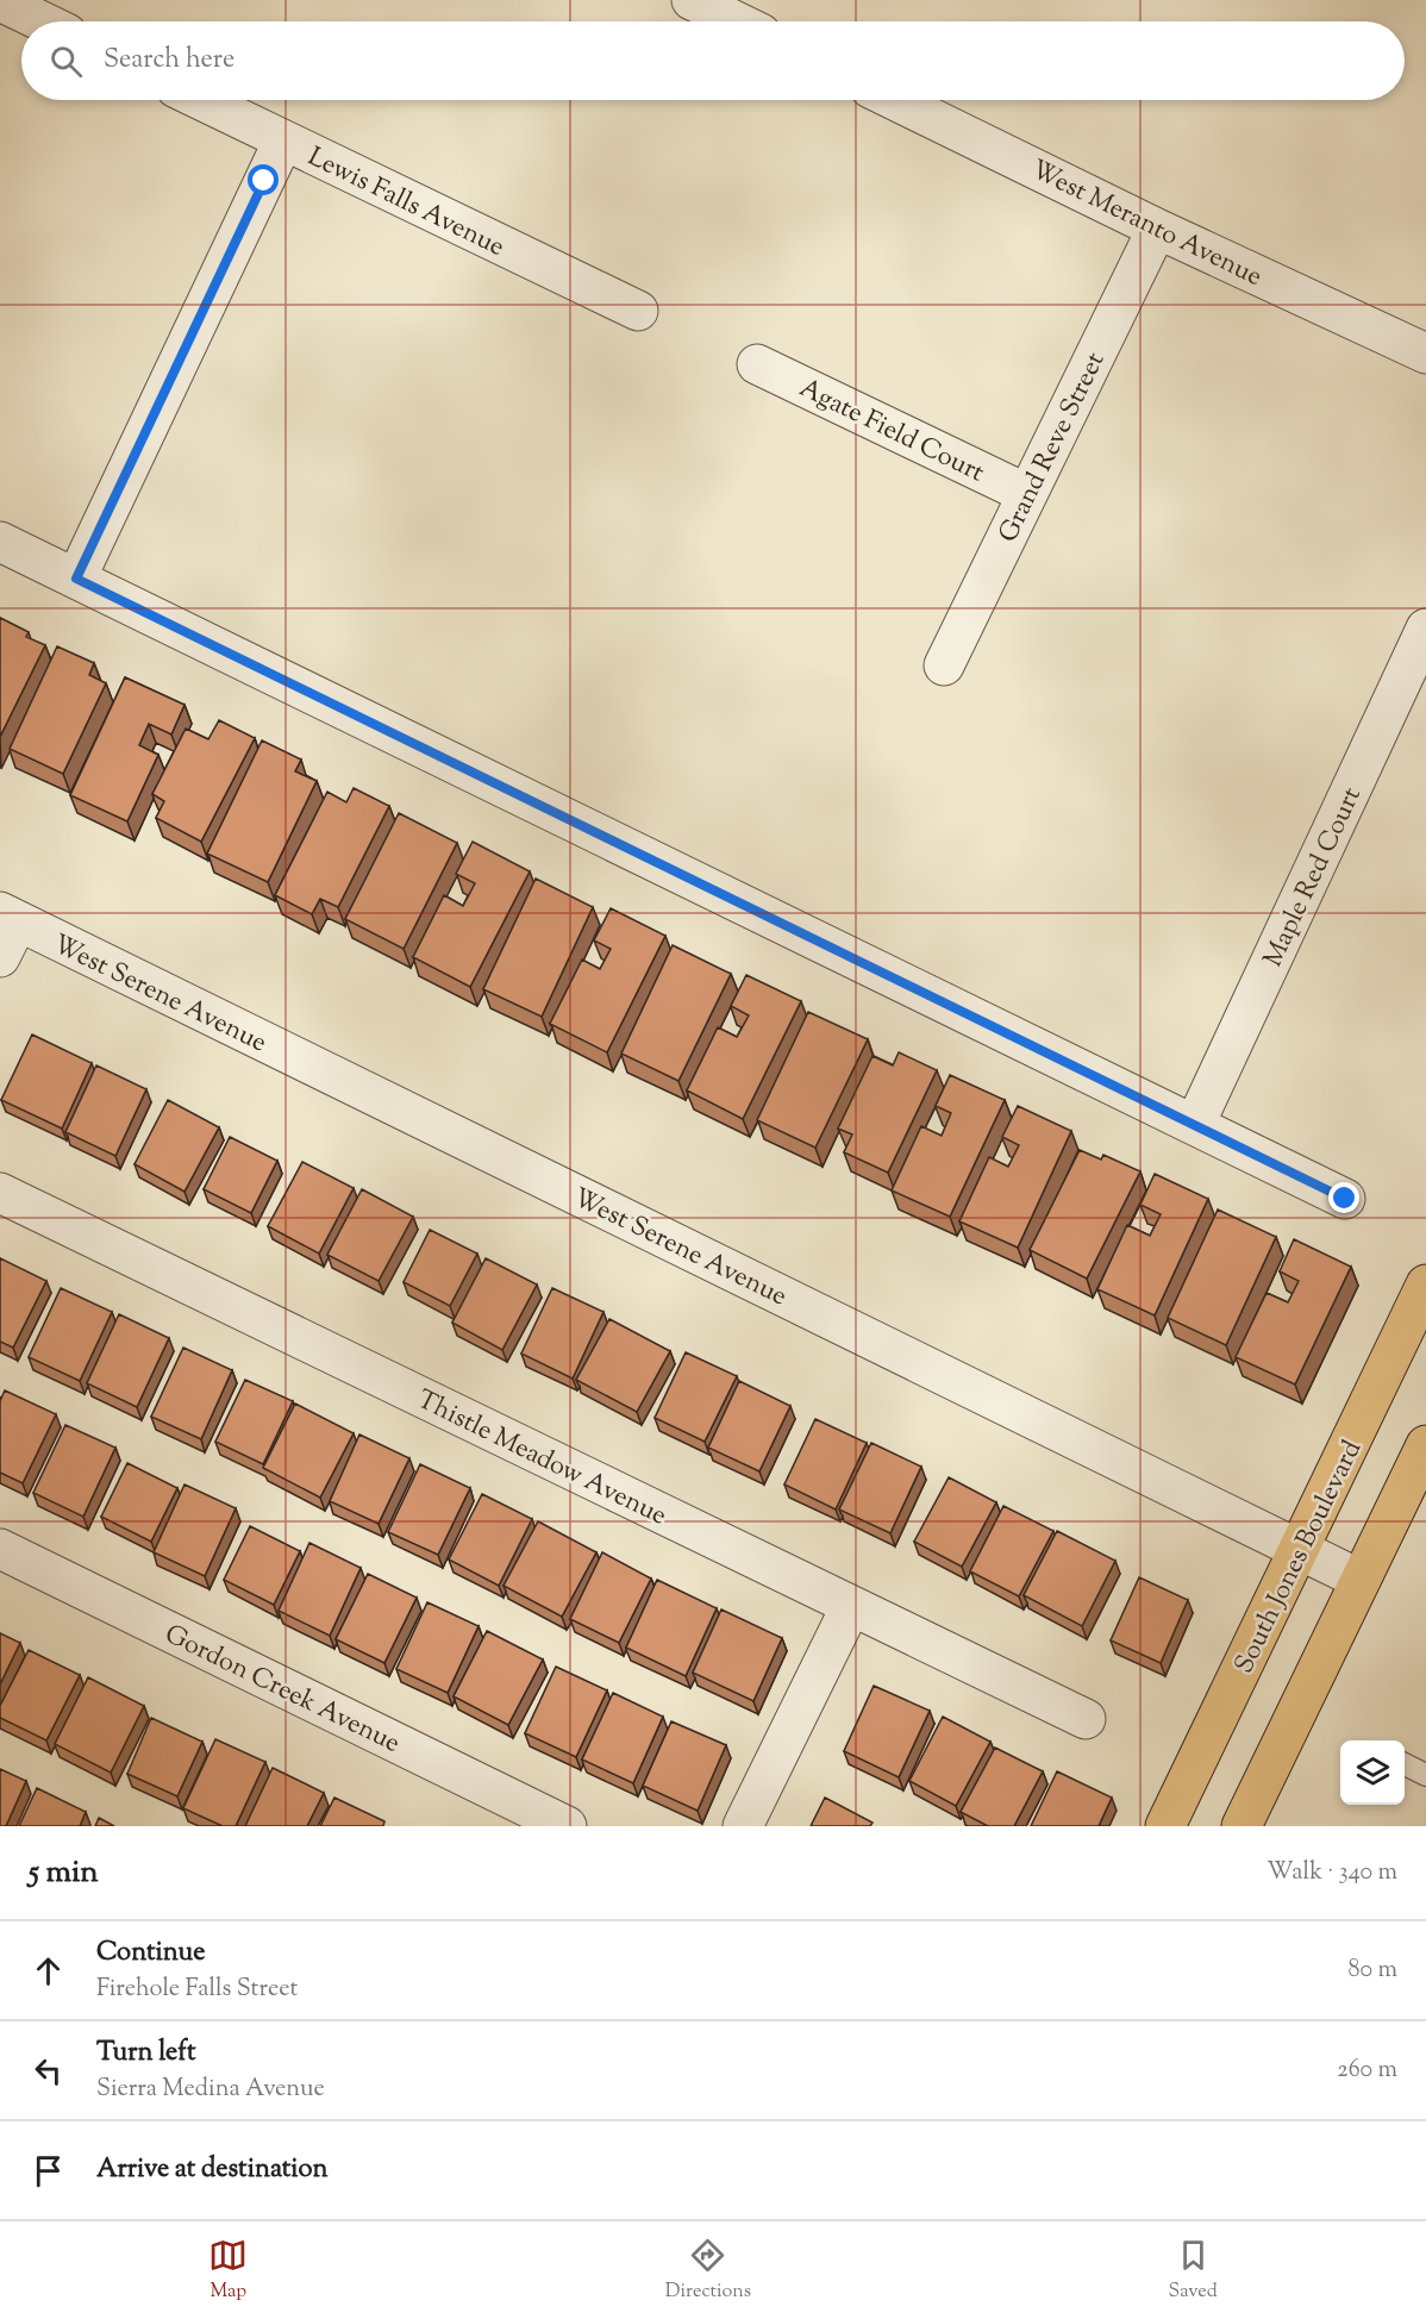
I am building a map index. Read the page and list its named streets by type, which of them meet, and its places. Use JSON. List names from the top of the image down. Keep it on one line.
{"streets":{"main road":["South Jones Boulevard"],"street":["Lewis Falls Avenue","West Meranto Avenue","Agate Field Court","Grand Reve Street","Maple Red Court","West Serene Avenue","Thistle Meadow Avenue","Gordon Creek Avenue"]},"crossings":[["West Meranto Avenue","Grand Reve Street"],["Agate Field Court","Grand Reve Street"],["West Serene Avenue","South Jones Boulevard"]],"page":{"search":"Search here","heading":["5 min","Walk · 340 m"],"list":[["Continue","Firehole Falls Street","80 m"],["Turn left","Sierra Medina Avenue","260 m"],"Arrive at destination"],"nav":["Map","Directions","Saved"]}}
